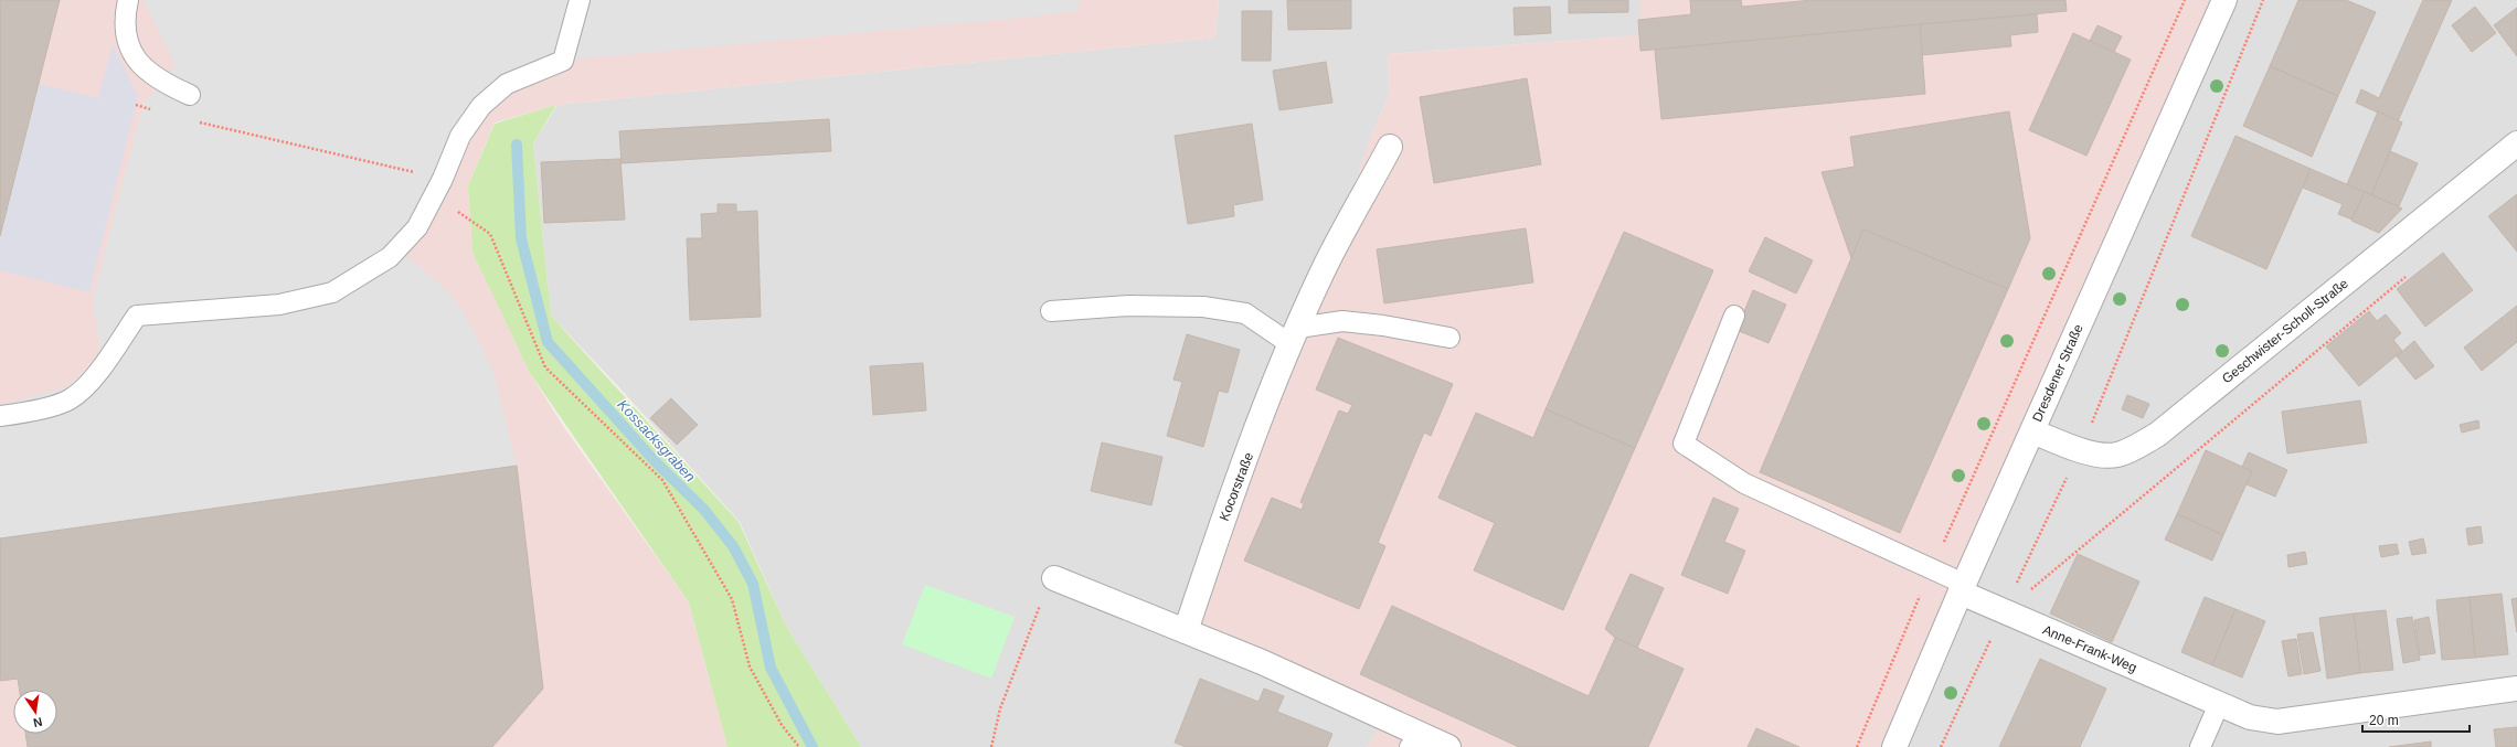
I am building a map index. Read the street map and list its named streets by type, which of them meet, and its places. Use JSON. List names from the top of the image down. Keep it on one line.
{"streets":{"street":["Geschwister-Scholl-Straße","Dresdener Straße","Kocorstraße","Anne-Frank-Weg"]},"crossings":[["Geschwister-Scholl-Straße","Dresdener Straße"],["Dresdener Straße","Anne-Frank-Weg"]],"water":["Kossacksgraben"],"scale_bar":"20 m","north":"bottom"}
